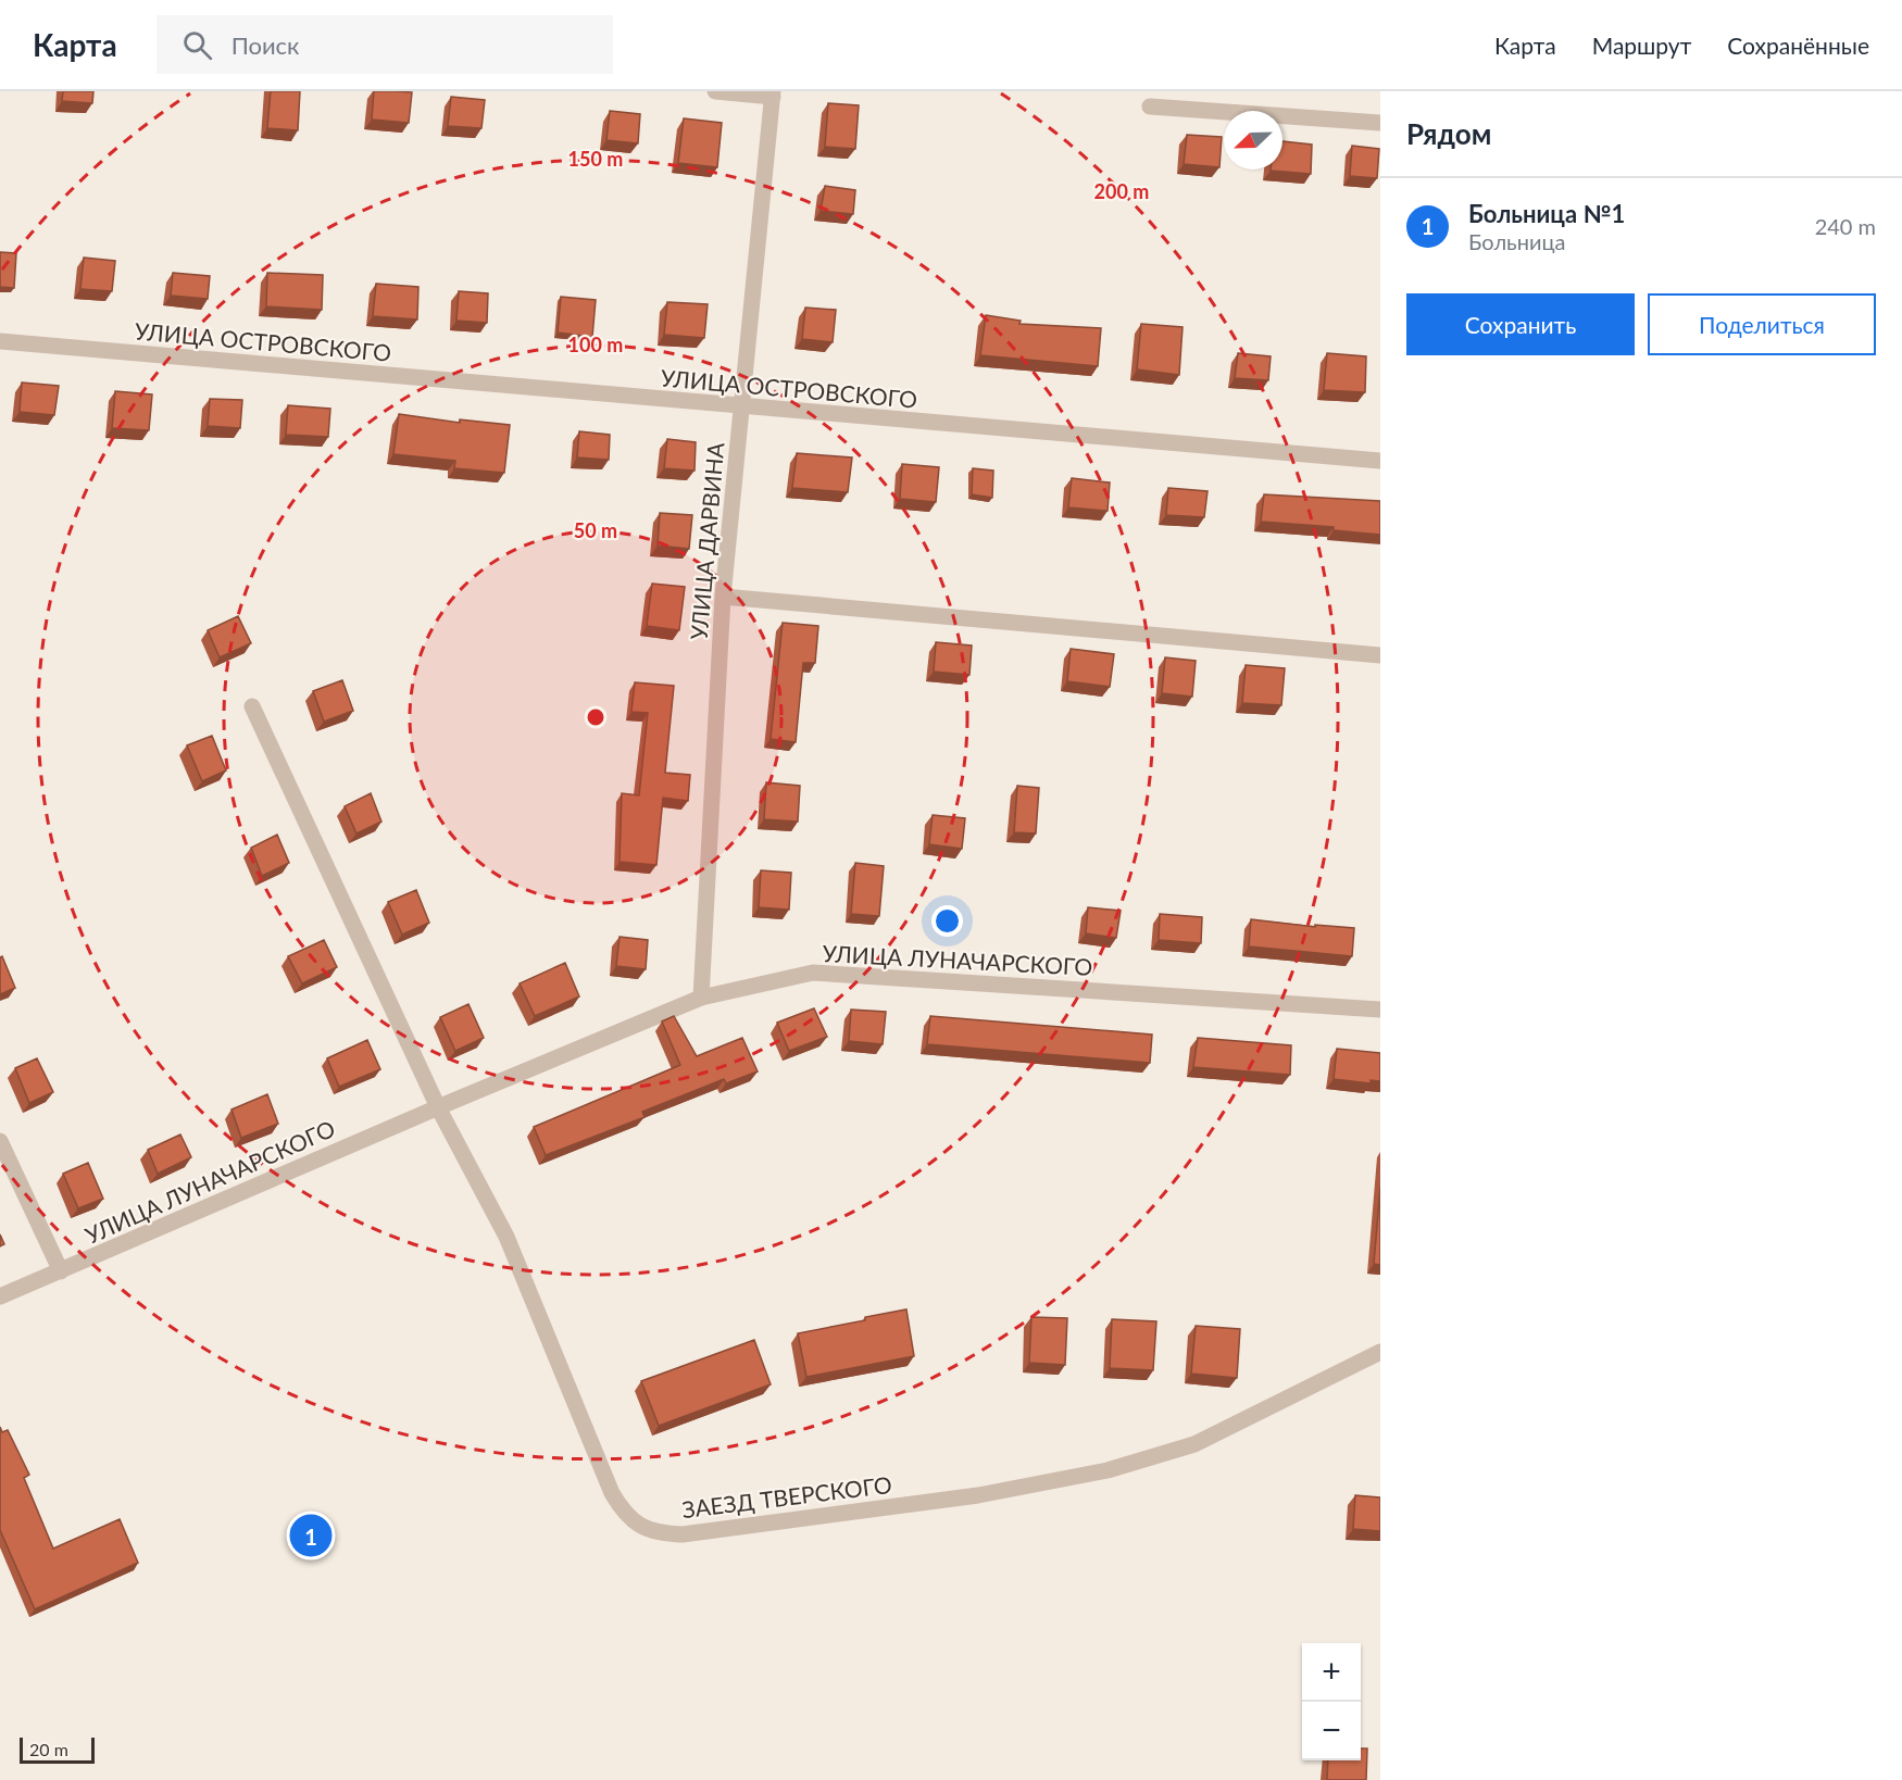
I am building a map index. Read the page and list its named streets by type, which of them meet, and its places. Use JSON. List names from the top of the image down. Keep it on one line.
{"streets":{"street":["УЛИЦА ОСТРОВСКОГО","УЛИЦА ДАРВИНА","УЛИЦА ЛУНАЧАРСКОГО","ЗАЕЗД ТВЕРСКОГО"]},"crossings":[["УЛИЦА ОСТРОВСКОГО","УЛИЦА ДАРВИНА"],["УЛИЦА ДАРВИНА","УЛИЦА ЛУНАЧАРСКОГО"],["УЛИЦА ЛУНАЧАРСКОГО","ЗАЕЗД ТВЕРСКОГО"]],"scale_bar":"20 m","north":"bottom left","page":{"header":"Карта","search":"Поиск","nav":["Карта","Маршрут","Сохранённые"],"heading":"Рядом","list":[{"mark":"1","name":"Больница №1","note":"Больница","value":"240 m"}],"buttons":["Сохранить","Поделиться"],"pins":"1","map_buttons":["+","−"],"scale":"20 m"},"rings":["150 m","200 m","100 m","50 m"]}
